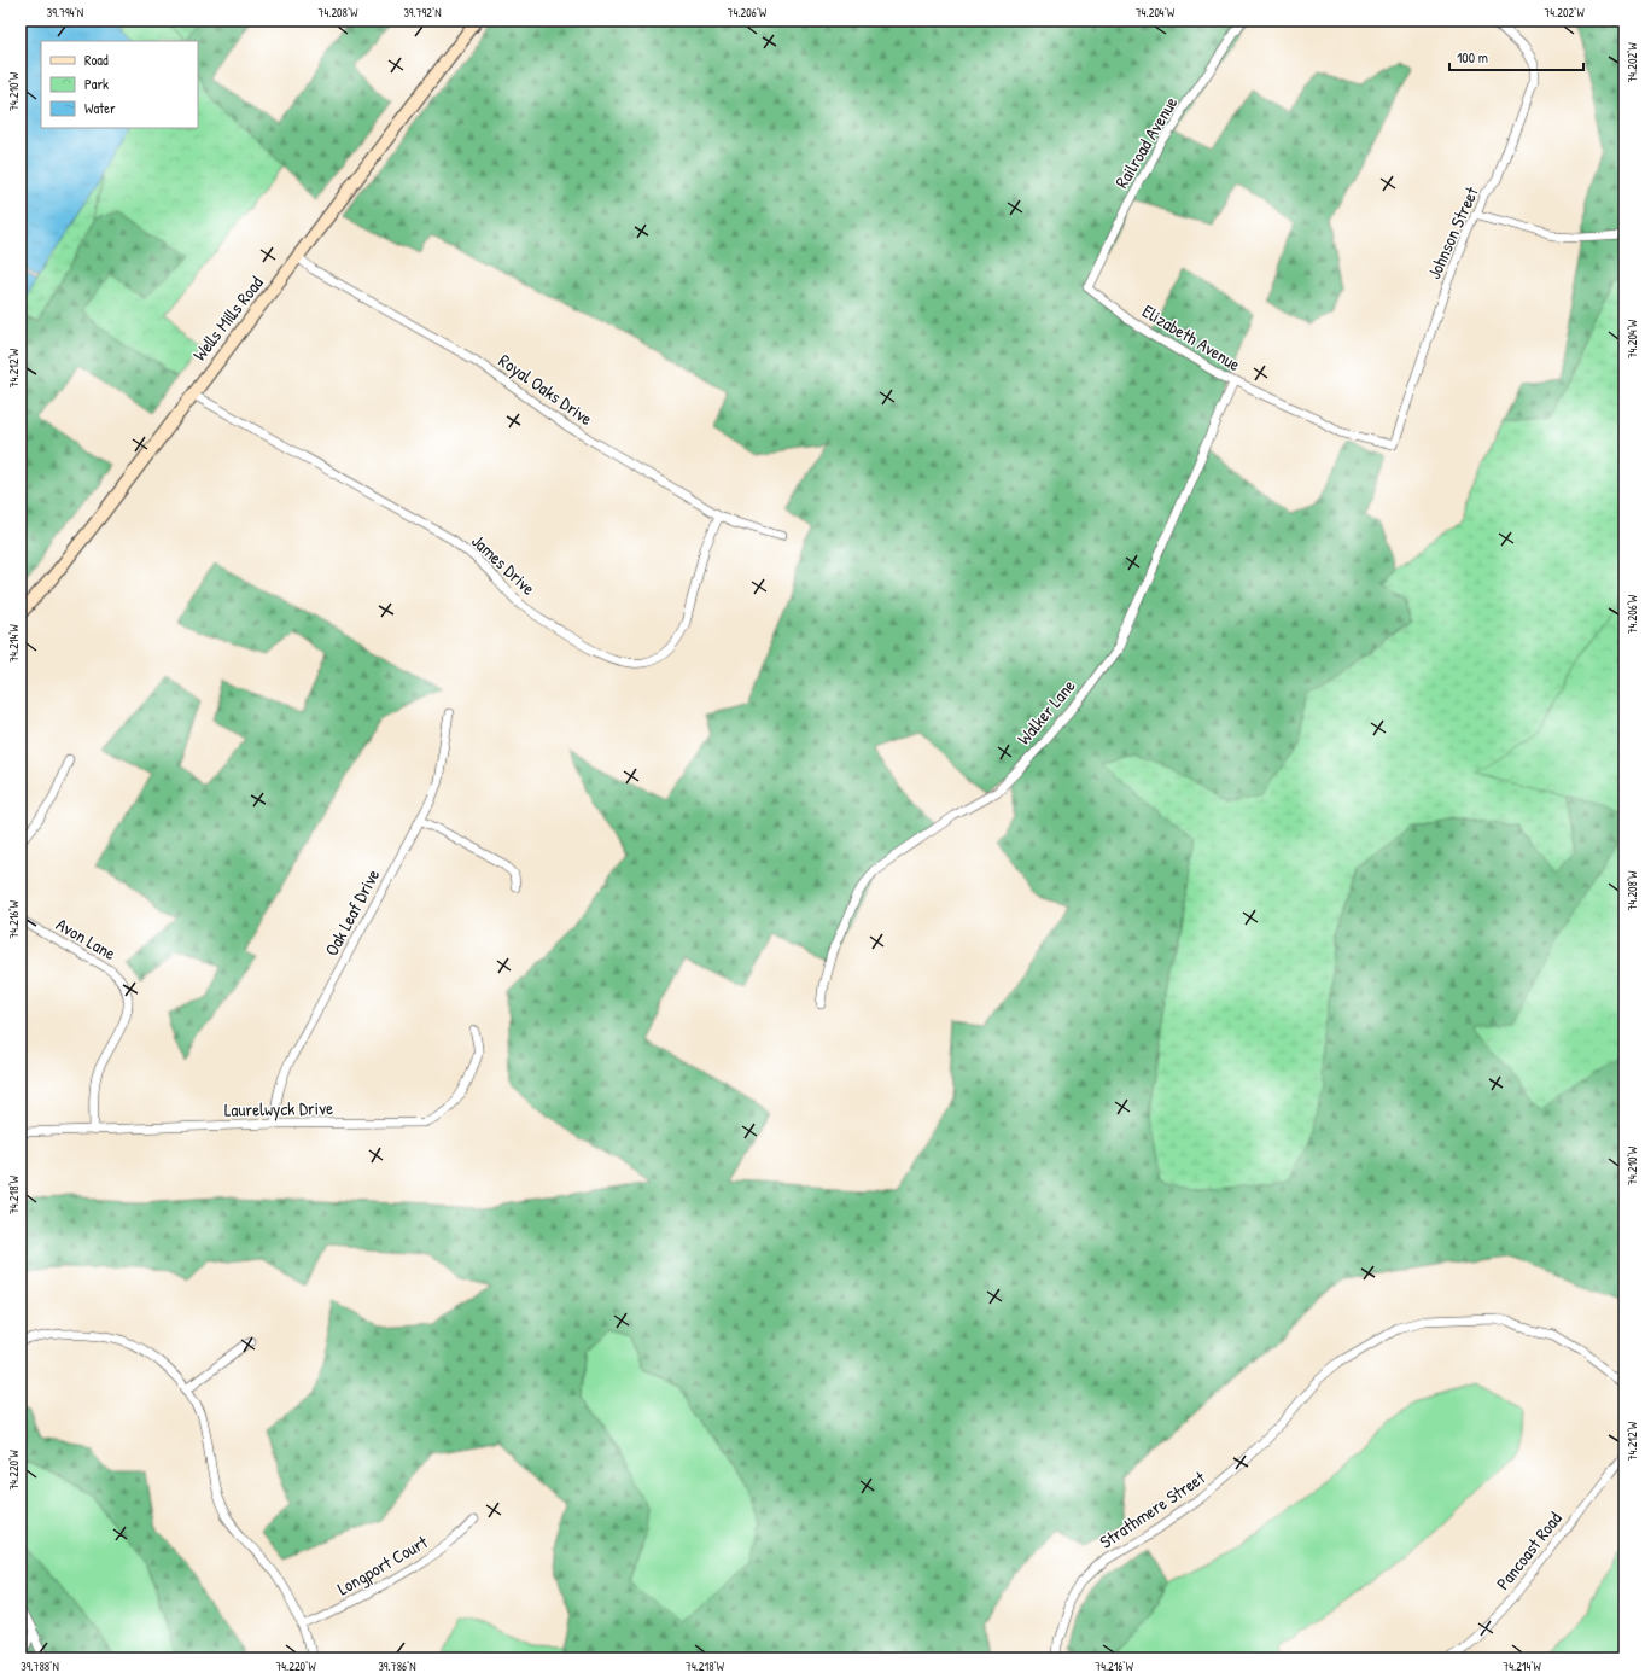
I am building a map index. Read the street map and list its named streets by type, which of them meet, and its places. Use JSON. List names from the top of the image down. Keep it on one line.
{"streets":{"main road":["Wells Mills Road"],"street":["Railroad Avenue","Johnson Street","Elizabeth Avenue","Royal Oaks Drive","James Drive","Walker Lane","Oak Leaf Drive","Avon Lane","Laurelwyck Drive","Strathmere Street","Pancoast Road","Longport Court"]},"crossings":[["Railroad Avenue","Elizabeth Avenue"],["Johnson Street","Elizabeth Avenue"],["Wells Mills Road","Royal Oaks Drive"],["Wells Mills Road","James Drive"],["Elizabeth Avenue","Walker Lane"],["Royal Oaks Drive","James Drive"],["Oak Leaf Drive","Laurelwyck Drive"],["Avon Lane","Laurelwyck Drive"]],"legend":["Road","Park","Water"],"scale_bar":"100 m","coordinates":["39.794°N","74.208°W","39.792°N","74.206°W","74.204°W","74.202°W","74.210°W","74.212°W","74.214°W","74.216°W","74.218°W","74.220°W","39.788°N","39.786°N"]}
